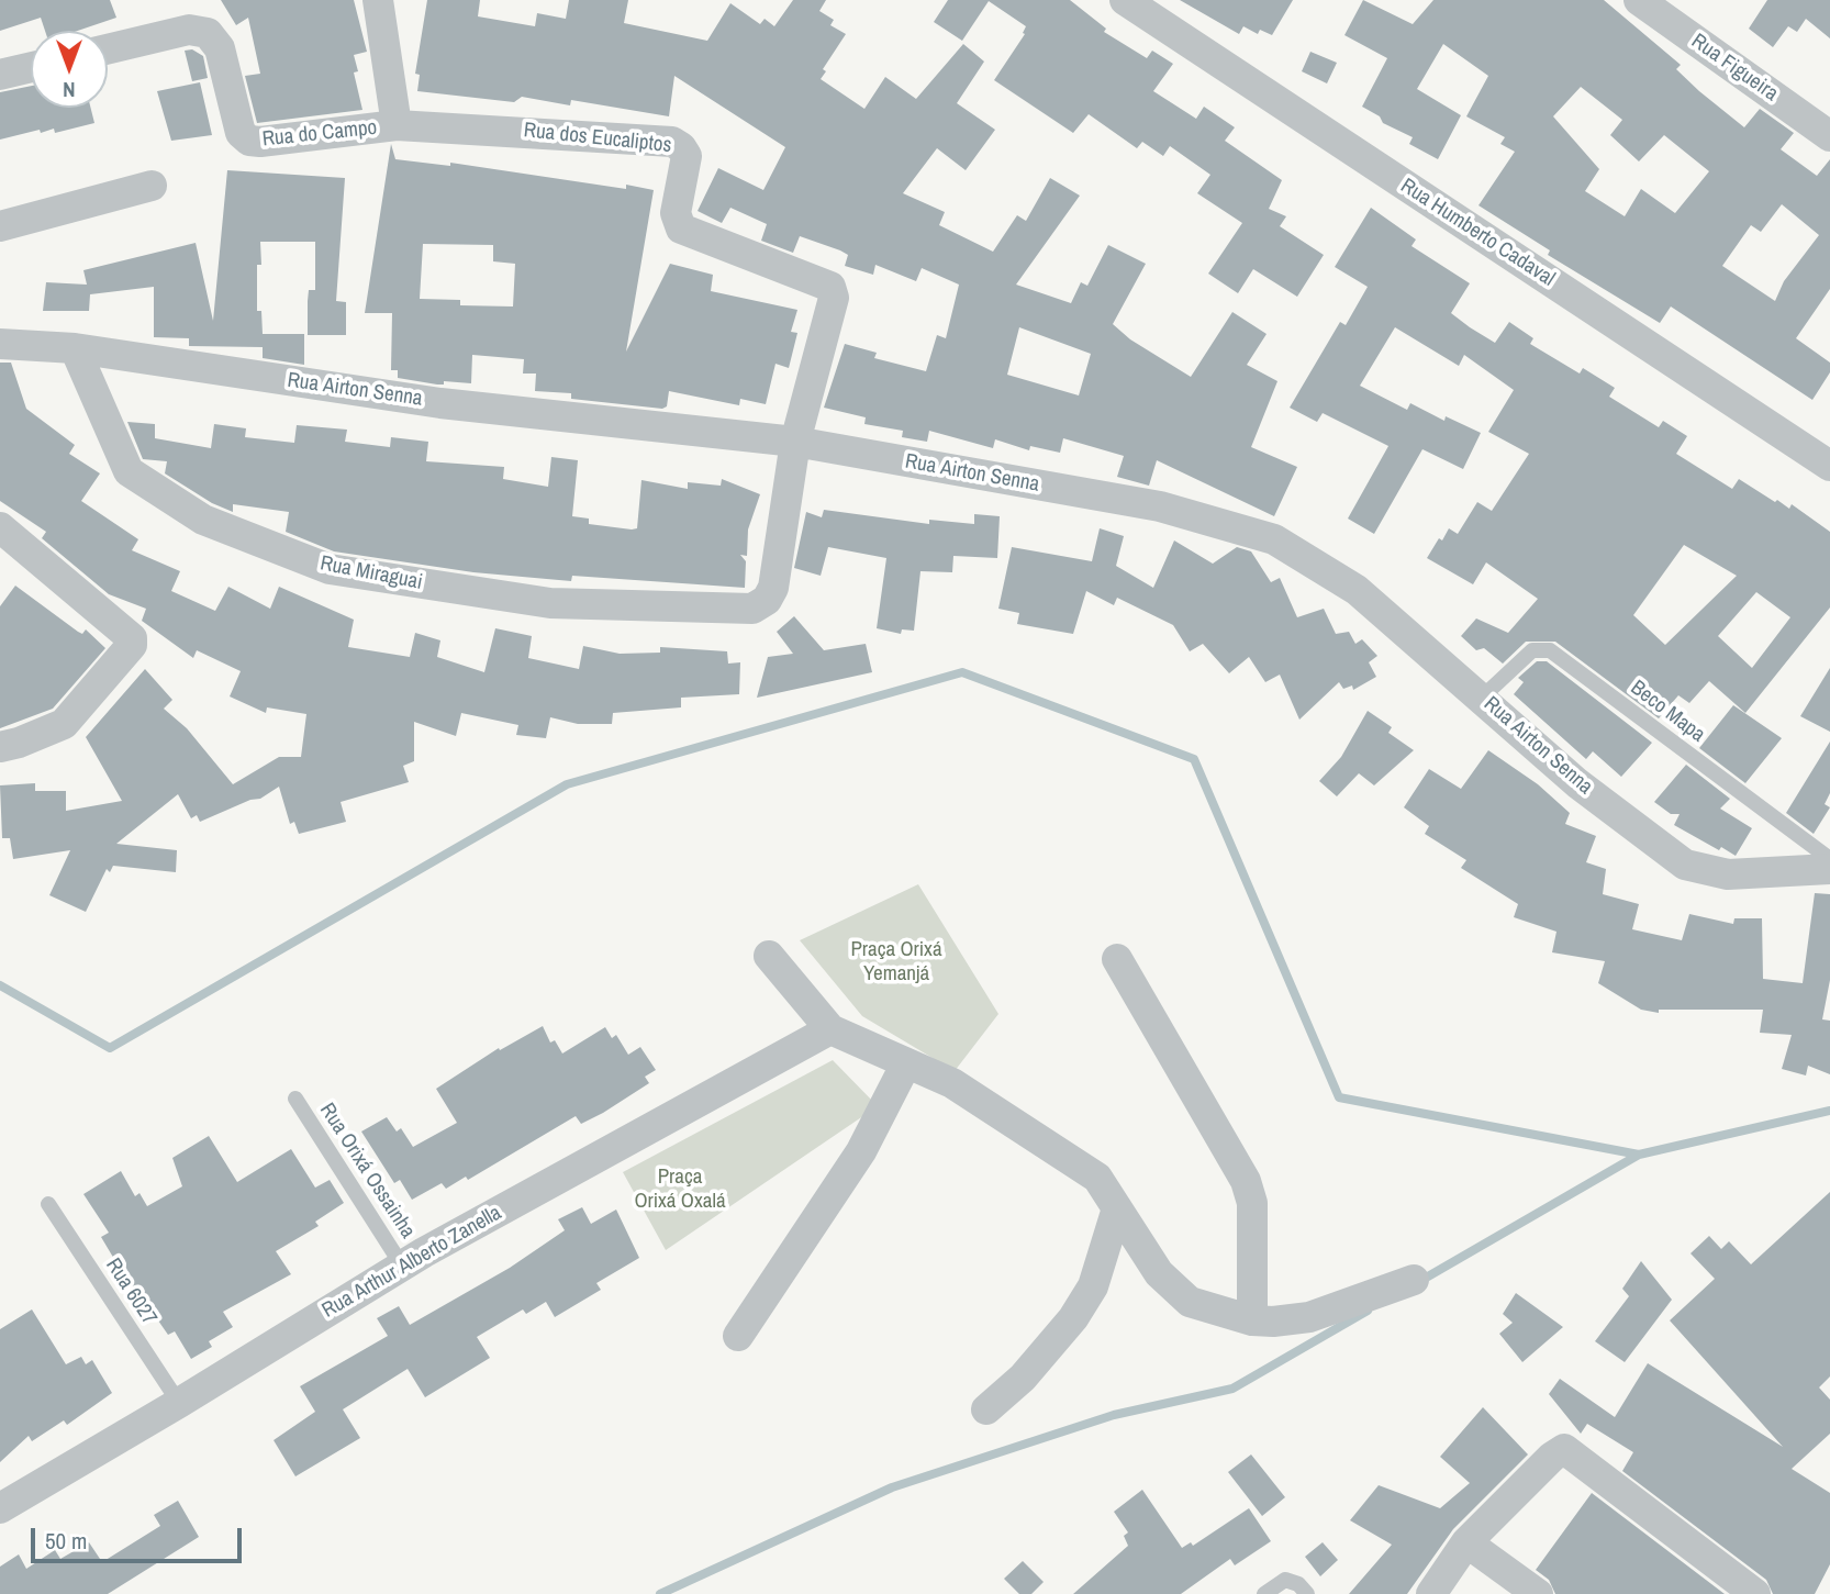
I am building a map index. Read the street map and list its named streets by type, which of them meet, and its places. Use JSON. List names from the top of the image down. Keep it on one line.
{"streets":{"street":["Rua Figueira","Rua do Campo","Rua dos Eucaliptos","Rua Humberto Cadaval","Rua Airton Senna","Rua Miraguai","Rua Arthur Alberto Zanella"],"lane":["Beco Mapa","Rua Orixá Ossainha","Rua 6027"]},"crossings":[["Rua do Campo","Rua dos Eucaliptos"],["Rua dos Eucaliptos","Rua Airton Senna"],["Rua dos Eucaliptos","Rua Miraguai"],["Rua Airton Senna","Rua Miraguai"],["Rua Airton Senna","Beco Mapa"],["Rua Orixá Ossainha","Rua Arthur Alberto Zanella"],["Rua Arthur Alberto Zanella","Rua 6027"]],"parks":["Praça Orixá Yemanjá","Praça Orixá Oxalá"],"scale_bar":"50 m","north":"bottom"}
